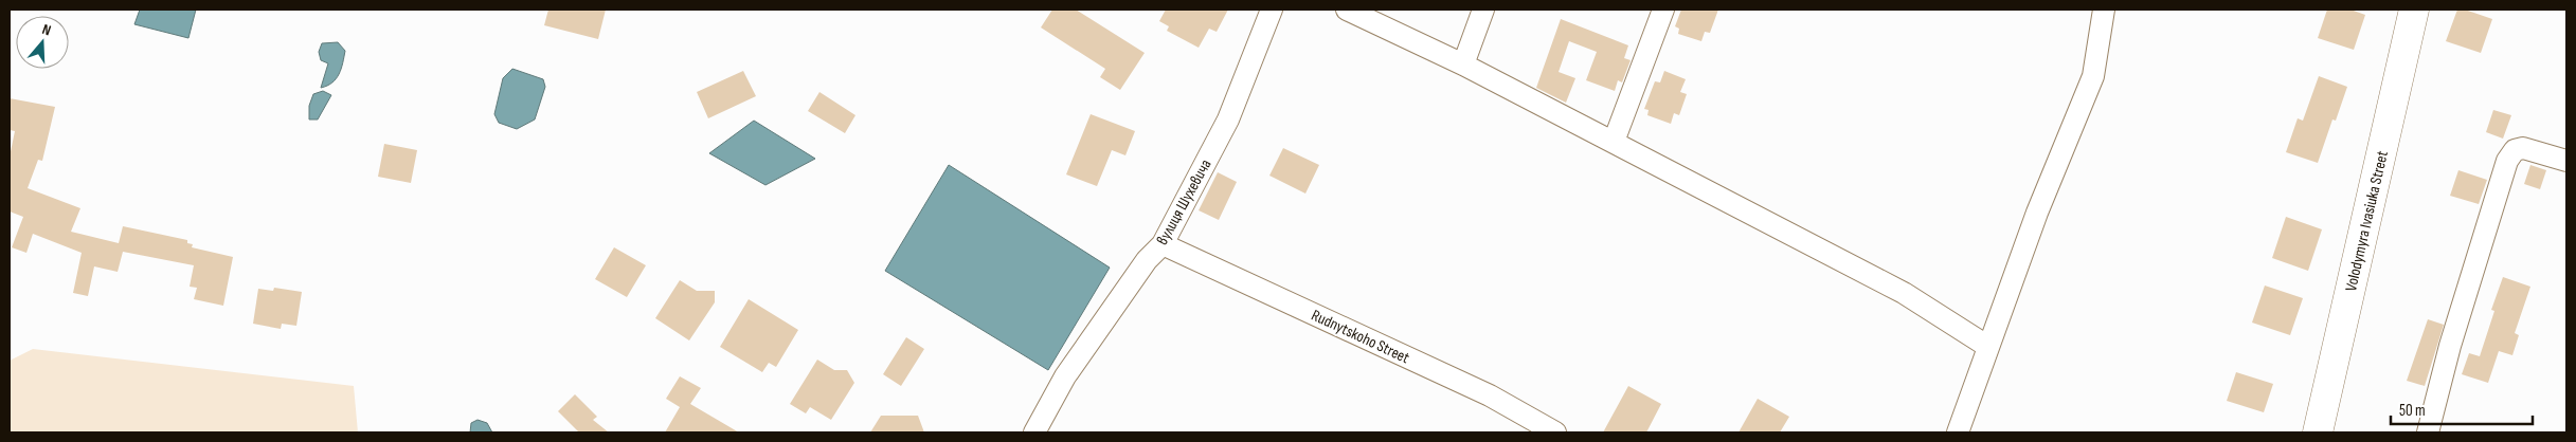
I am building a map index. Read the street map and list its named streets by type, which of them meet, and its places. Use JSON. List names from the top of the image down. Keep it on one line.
{"streets":{"street":["вулиця Шухевича","Volodymyra Ivasiuka Street","Rudnytskoho Street"]},"crossings":[["вулиця Шухевича","Rudnytskoho Street"]],"scale_bar":"50 m","north":"top"}
